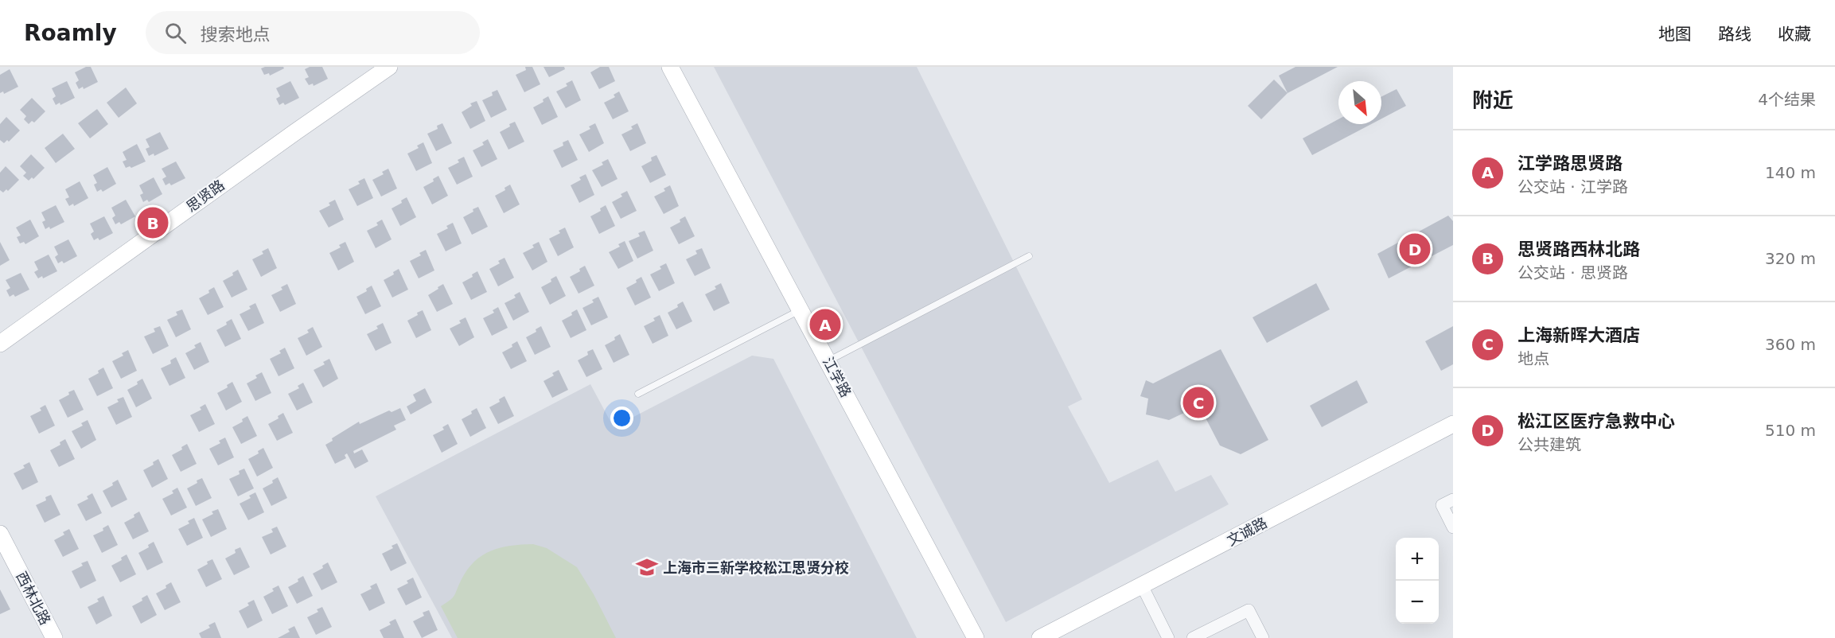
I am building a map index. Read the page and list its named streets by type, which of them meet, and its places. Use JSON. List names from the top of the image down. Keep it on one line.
{"streets":{"main road":["思贤路","江学路","文诚路","西林北路"]},"places":{"school or university":["上海市三新学校松江思贤分校"]},"north":"bottom right","page":{"header":"Roamly","search":"搜索地点","nav":["地图","路线","收藏"],"heading":["附近","4个结果"],"list":[{"mark":"A","name":"江学路思贤路","note":"公交站 · 江学路","value":"140 m"},{"mark":"B","name":"思贤路西林北路","note":"公交站 · 思贤路","value":"320 m"},{"mark":"C","name":"上海新晖大酒店","note":"地点","value":"360 m"},{"mark":"D","name":"松江区医疗急救中心","note":"公共建筑","value":"510 m"}],"pins":["B","D","A","C"],"map_buttons":["+","−"]}}
